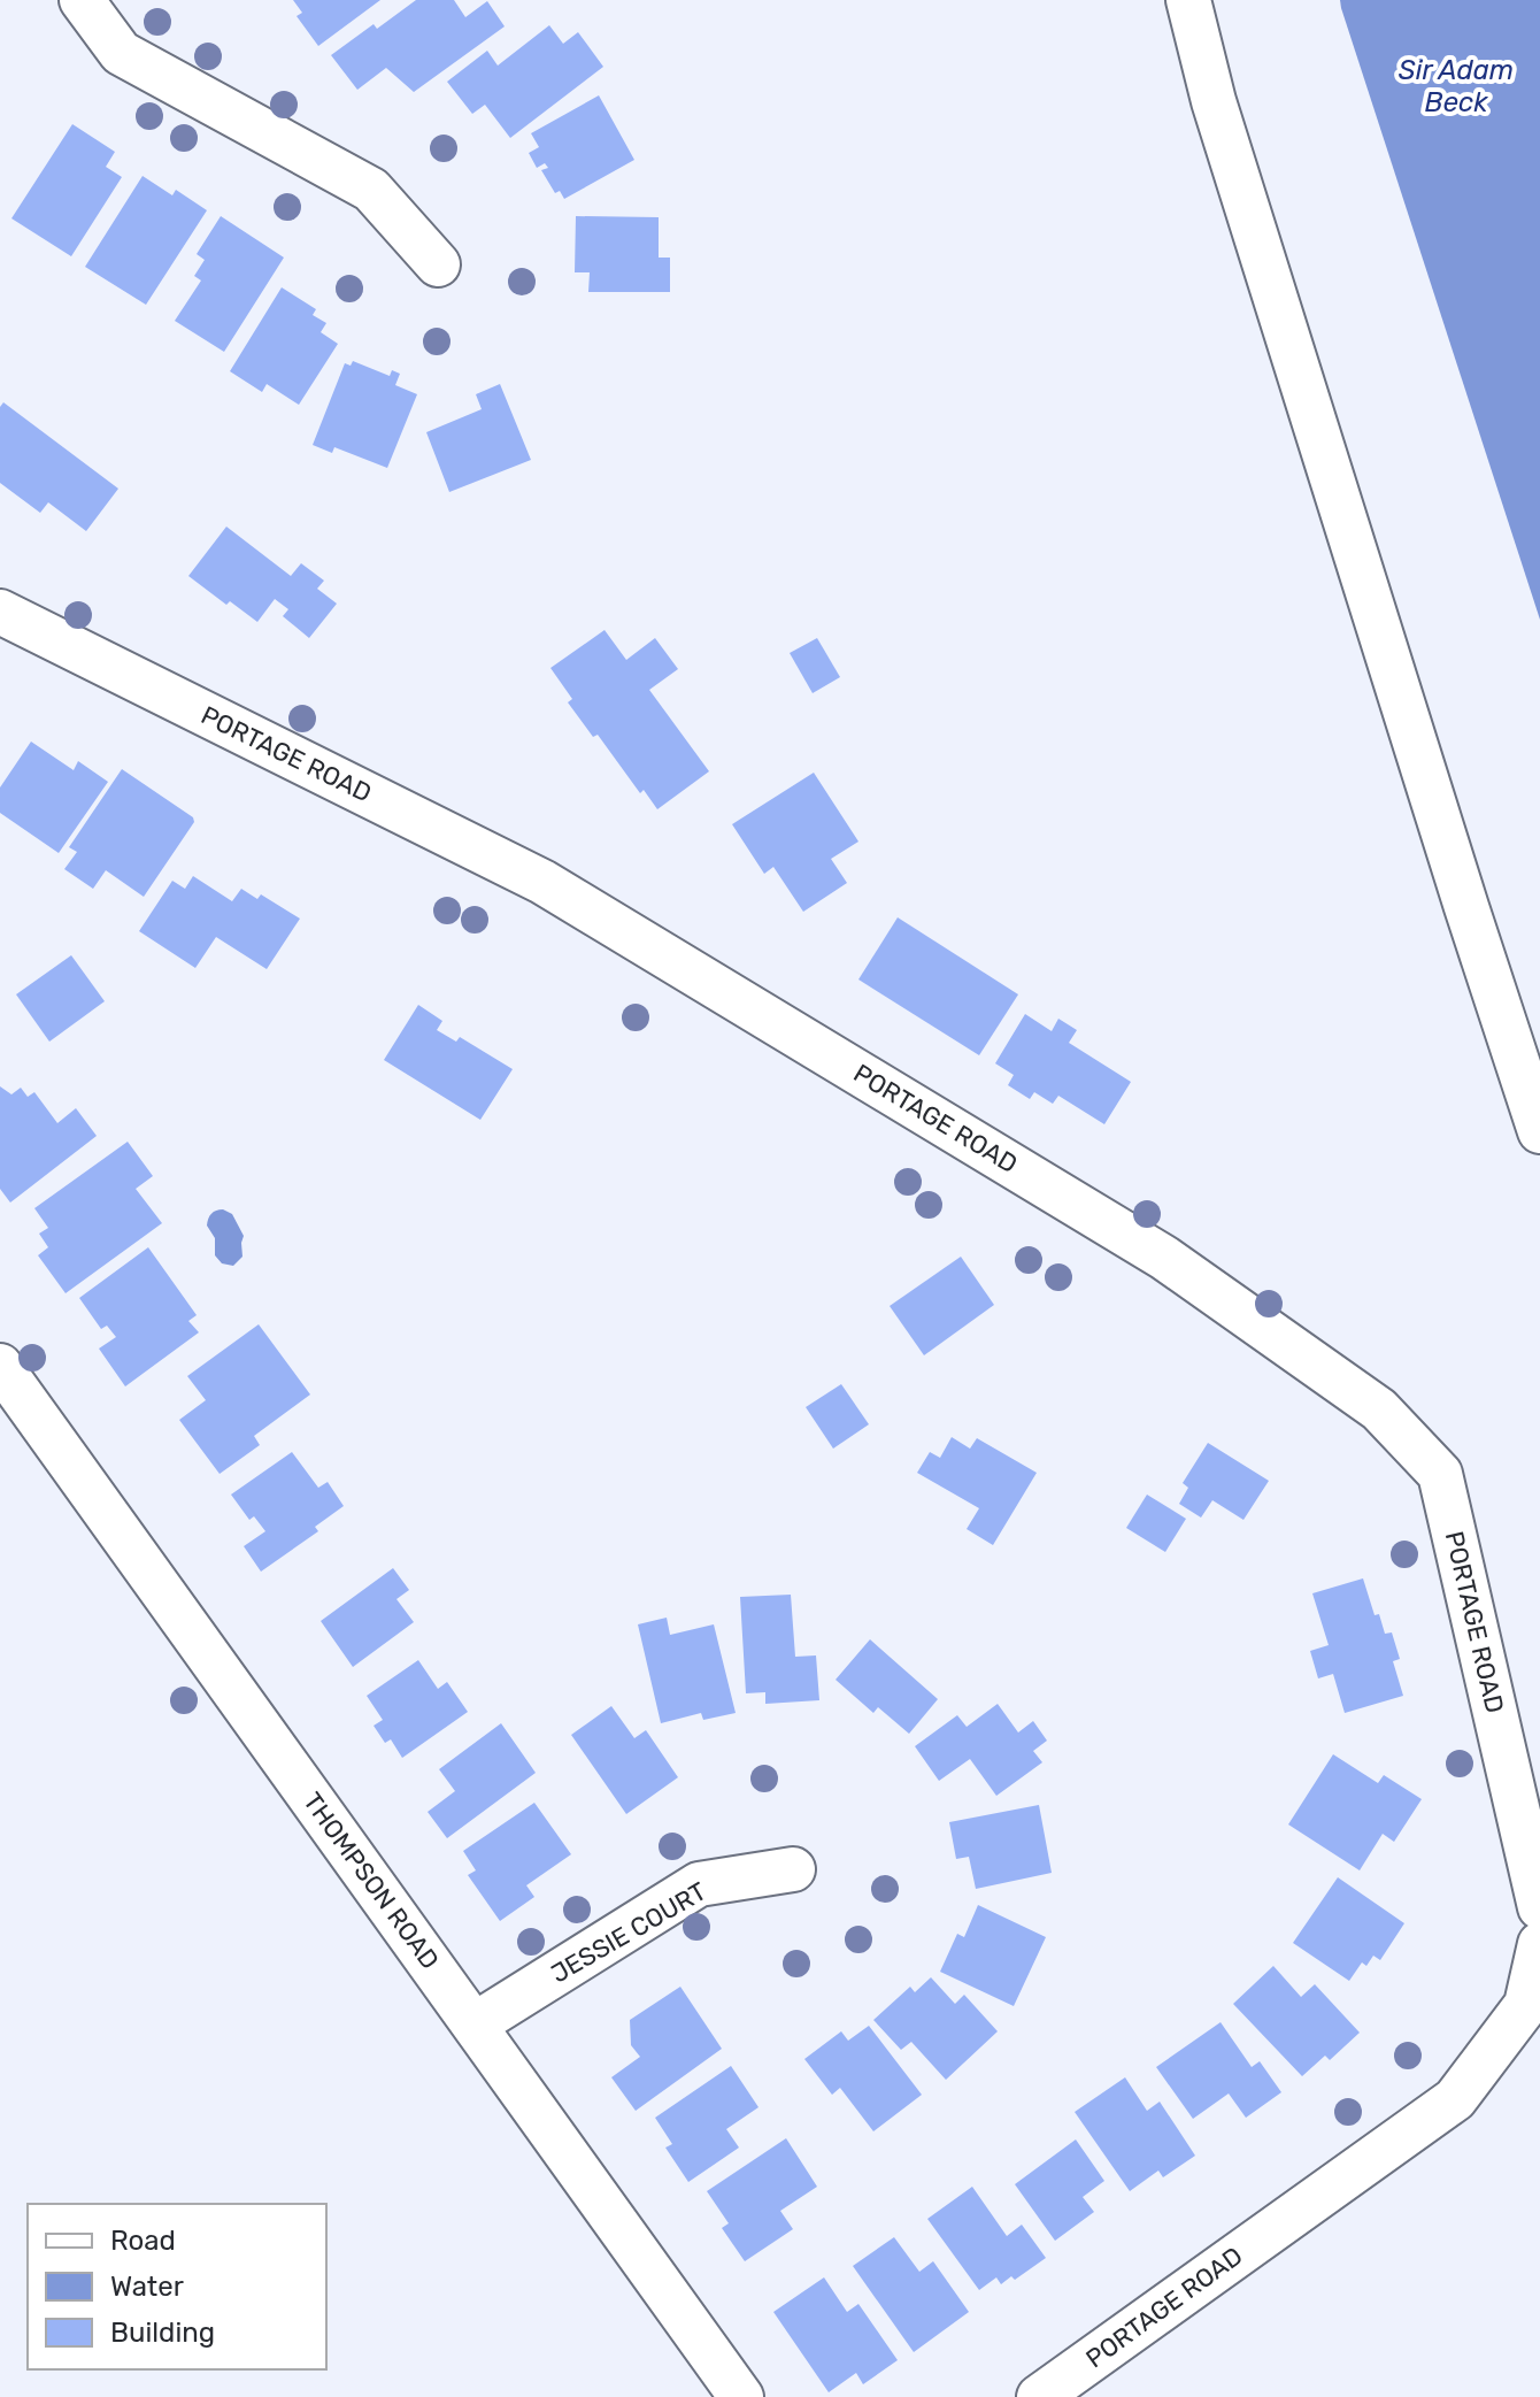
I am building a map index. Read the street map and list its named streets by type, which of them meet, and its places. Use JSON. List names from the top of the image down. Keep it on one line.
{"streets":{"street":["PORTAGE ROAD","THOMPSON ROAD","JESSIE COURT"]},"crossings":[["THOMPSON ROAD","JESSIE COURT"]],"water":["Sir Adam Beck"],"legend":["Road","Water","Building"]}
